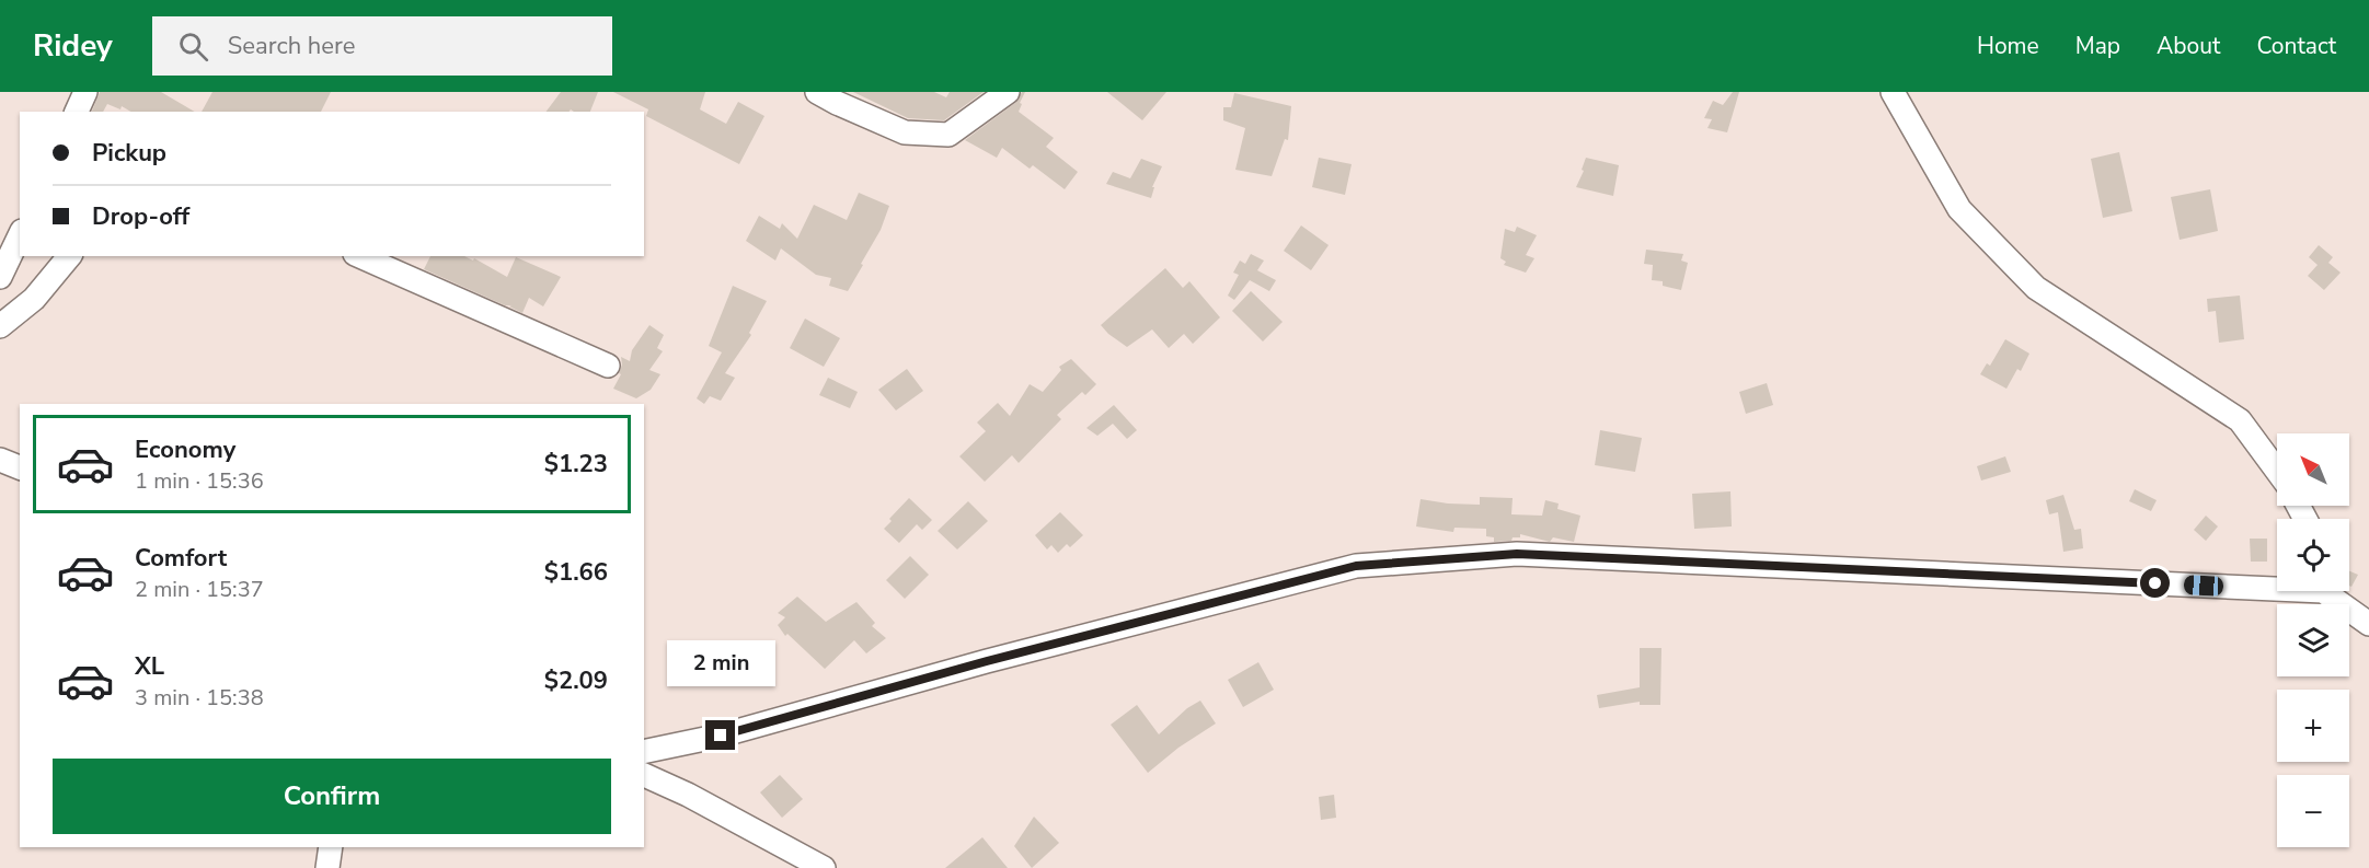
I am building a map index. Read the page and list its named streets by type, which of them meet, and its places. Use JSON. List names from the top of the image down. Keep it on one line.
{"north":"top left","page":{"header":"Ridey","search":"Search here","nav":["Home","Map","About","Contact"],"banner":["Pickup","Drop-off"],"list":[{"name":"Economy","note":"1 min · 15:36","value":"$1.23"},{"name":"Comfort","note":"2 min · 15:37","value":"$1.66"},{"name":"XL","note":"3 min · 15:38","value":"$2.09"}],"map_buttons":["+","−"],"bubble":"2 min","buttons":"Confirm"}}
